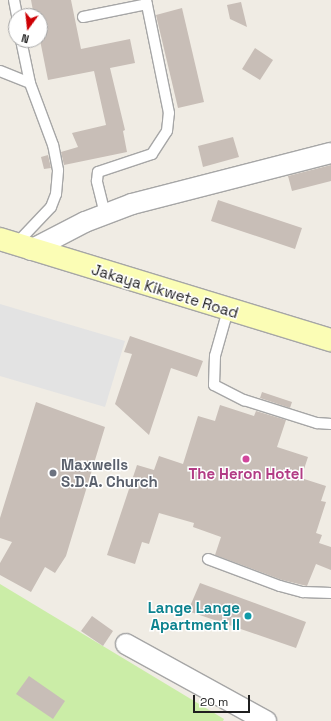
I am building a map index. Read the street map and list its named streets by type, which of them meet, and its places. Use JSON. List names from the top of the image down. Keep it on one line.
{"streets":{"street":["Jakaya Kikwete Road"]},"places":["The Heron Hotel","Maxwells S.D.A. Church","Lange Lange Apartment II"],"scale_bar":"20 m","north":"bottom"}
